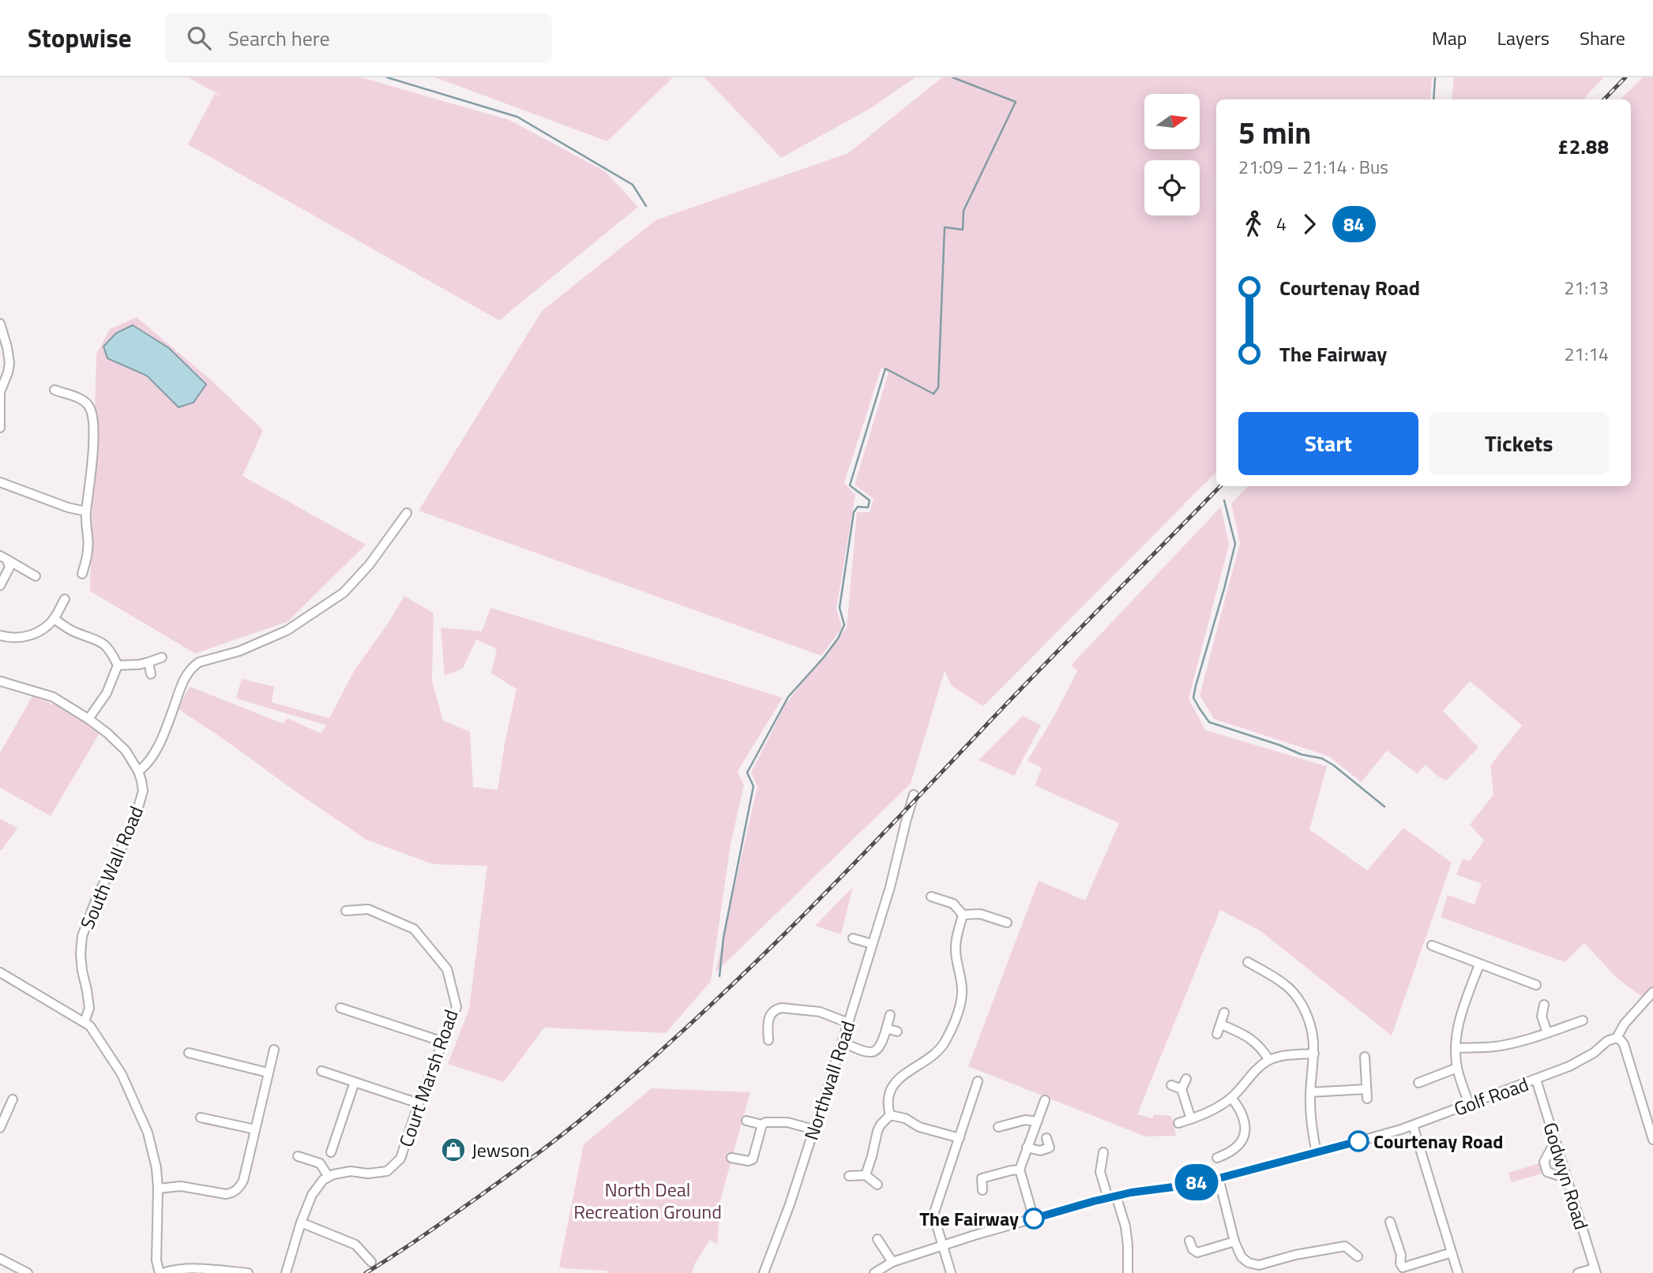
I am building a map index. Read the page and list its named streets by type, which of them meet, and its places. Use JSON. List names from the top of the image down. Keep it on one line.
{"streets":{"street":["South Wall Road","Court Marsh Road","Northwall Road","Golf Road","Godwyn Road"]},"crossings":[["Golf Road","Godwyn Road"]],"parks":["North Deal Recreation Ground"],"places":{"other":["Courtenay Road","The Fairway"],"shop":["Jewson"]},"lines":["bus line 84"],"north":"right","page":{"header":"Stopwise","search":"Search here","nav":["Map","Layers","Share"],"on_map":"84","heading":["5 min","21:09 – 21:14 · Bus","£2.88"],"legs":["4","84"],"list":[{"name":"Courtenay Road","value":"21:13"},{"name":"The Fairway","value":"21:14"}],"buttons":["Start","Tickets"]}}
